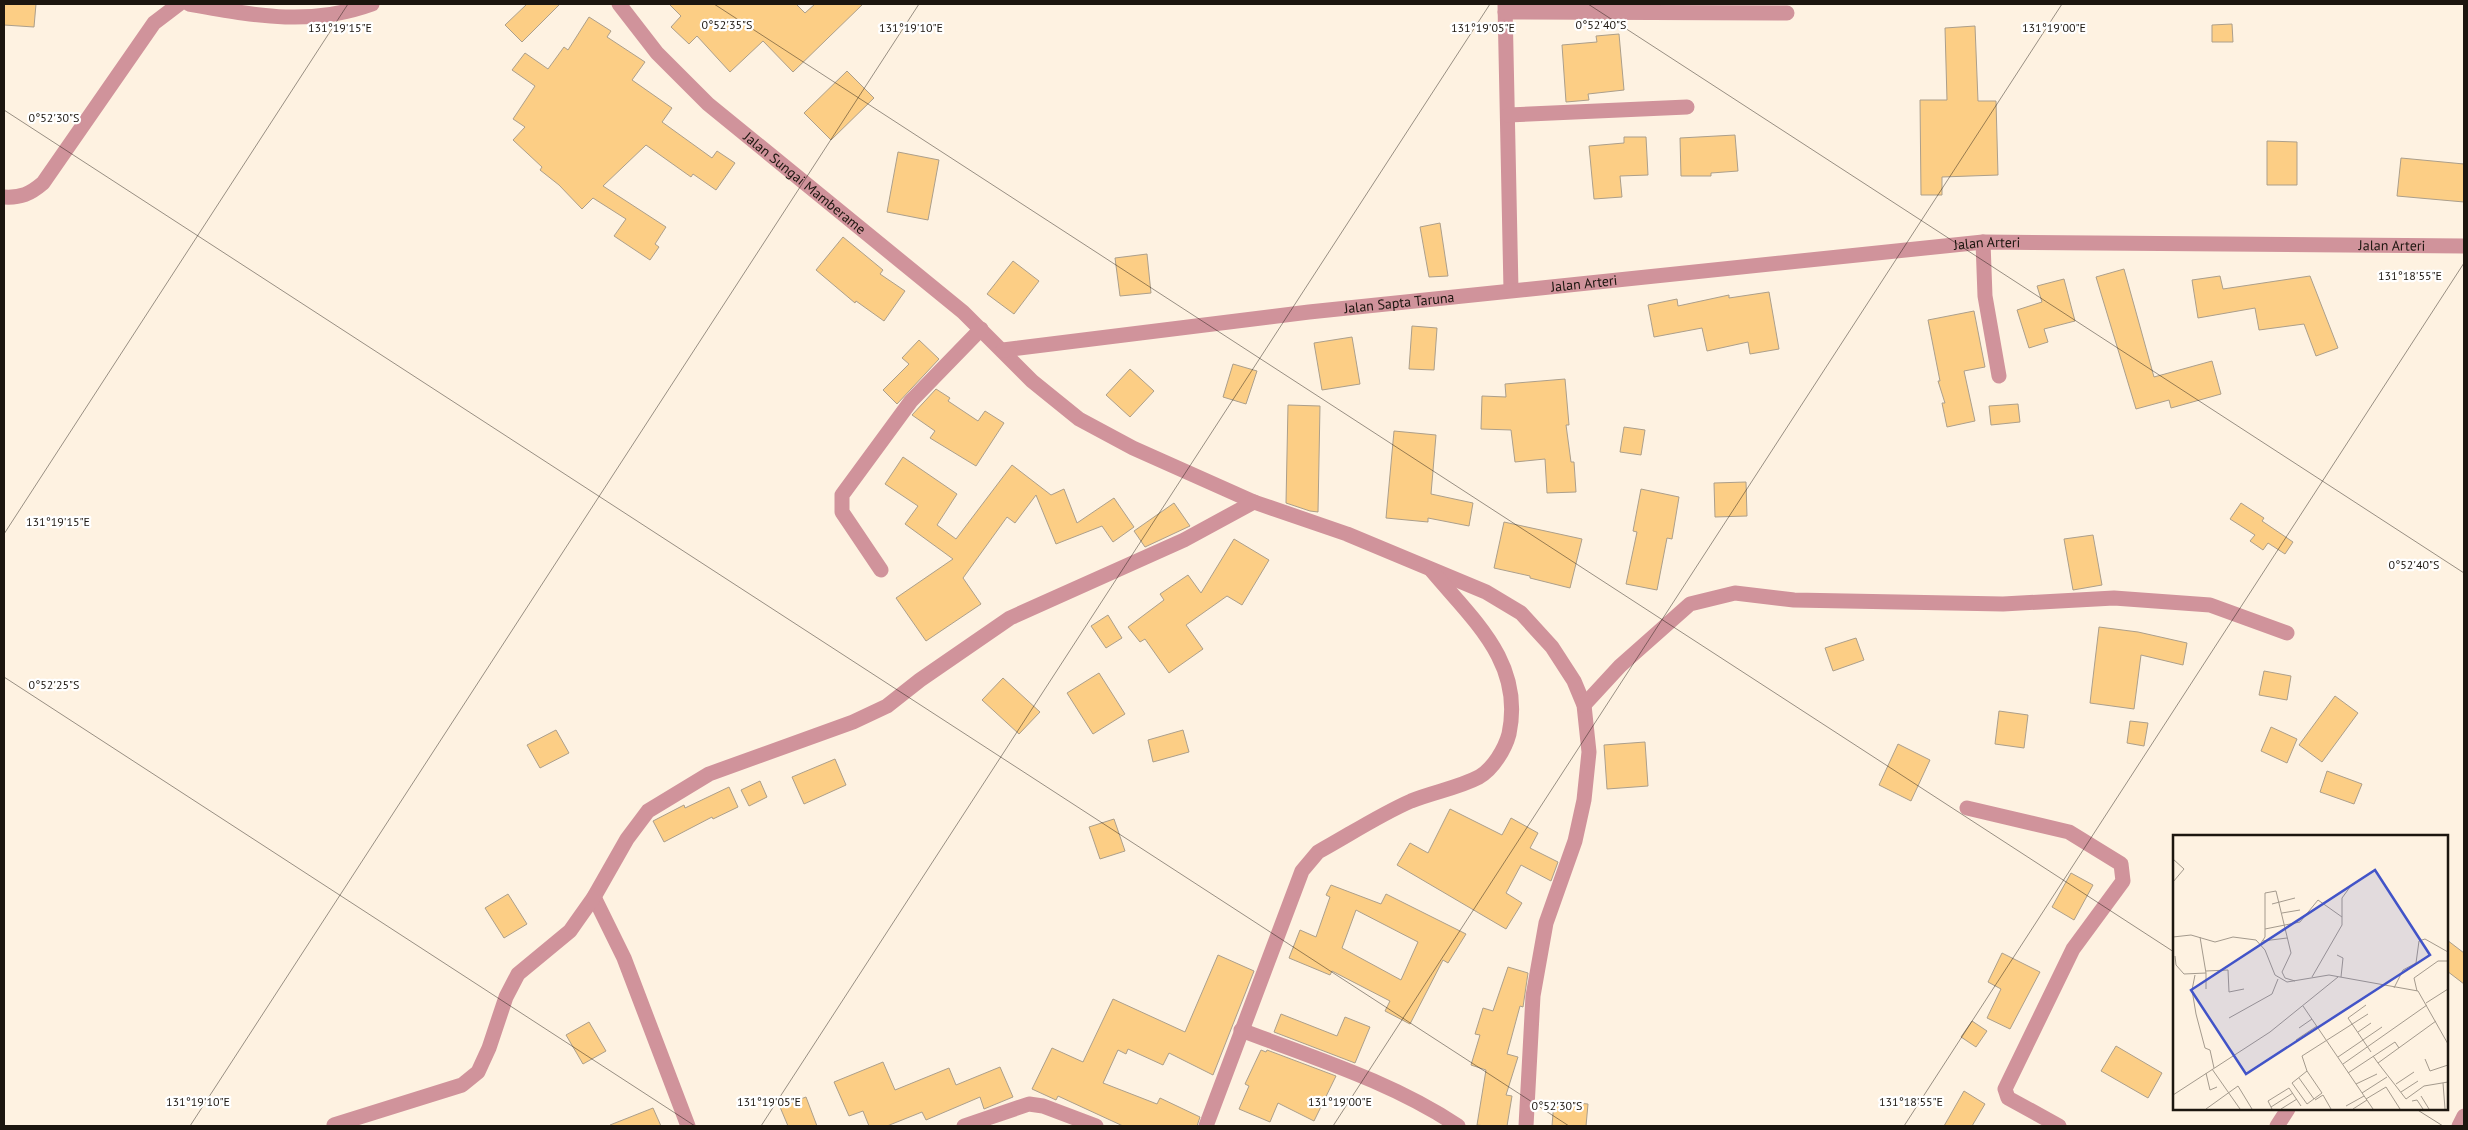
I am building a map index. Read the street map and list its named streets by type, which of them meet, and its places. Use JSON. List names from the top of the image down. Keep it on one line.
{"streets":{"street":["Jalan Sungai Mamberame","Jalan Arteri","Jalan Sapta Taruna"]},"crossings":[["Jalan Sungai Mamberame","Jalan Sapta Taruna"],["Jalan Arteri","Jalan Sapta Taruna"]],"coordinates":["0°52'35\"S","0°52'40\"S","131°19'15\"E","131°19'10\"E","131°19'05\"E","131°19'00\"E","0°52'30\"S","131°18'55\"E","0°52'25\"S"]}
